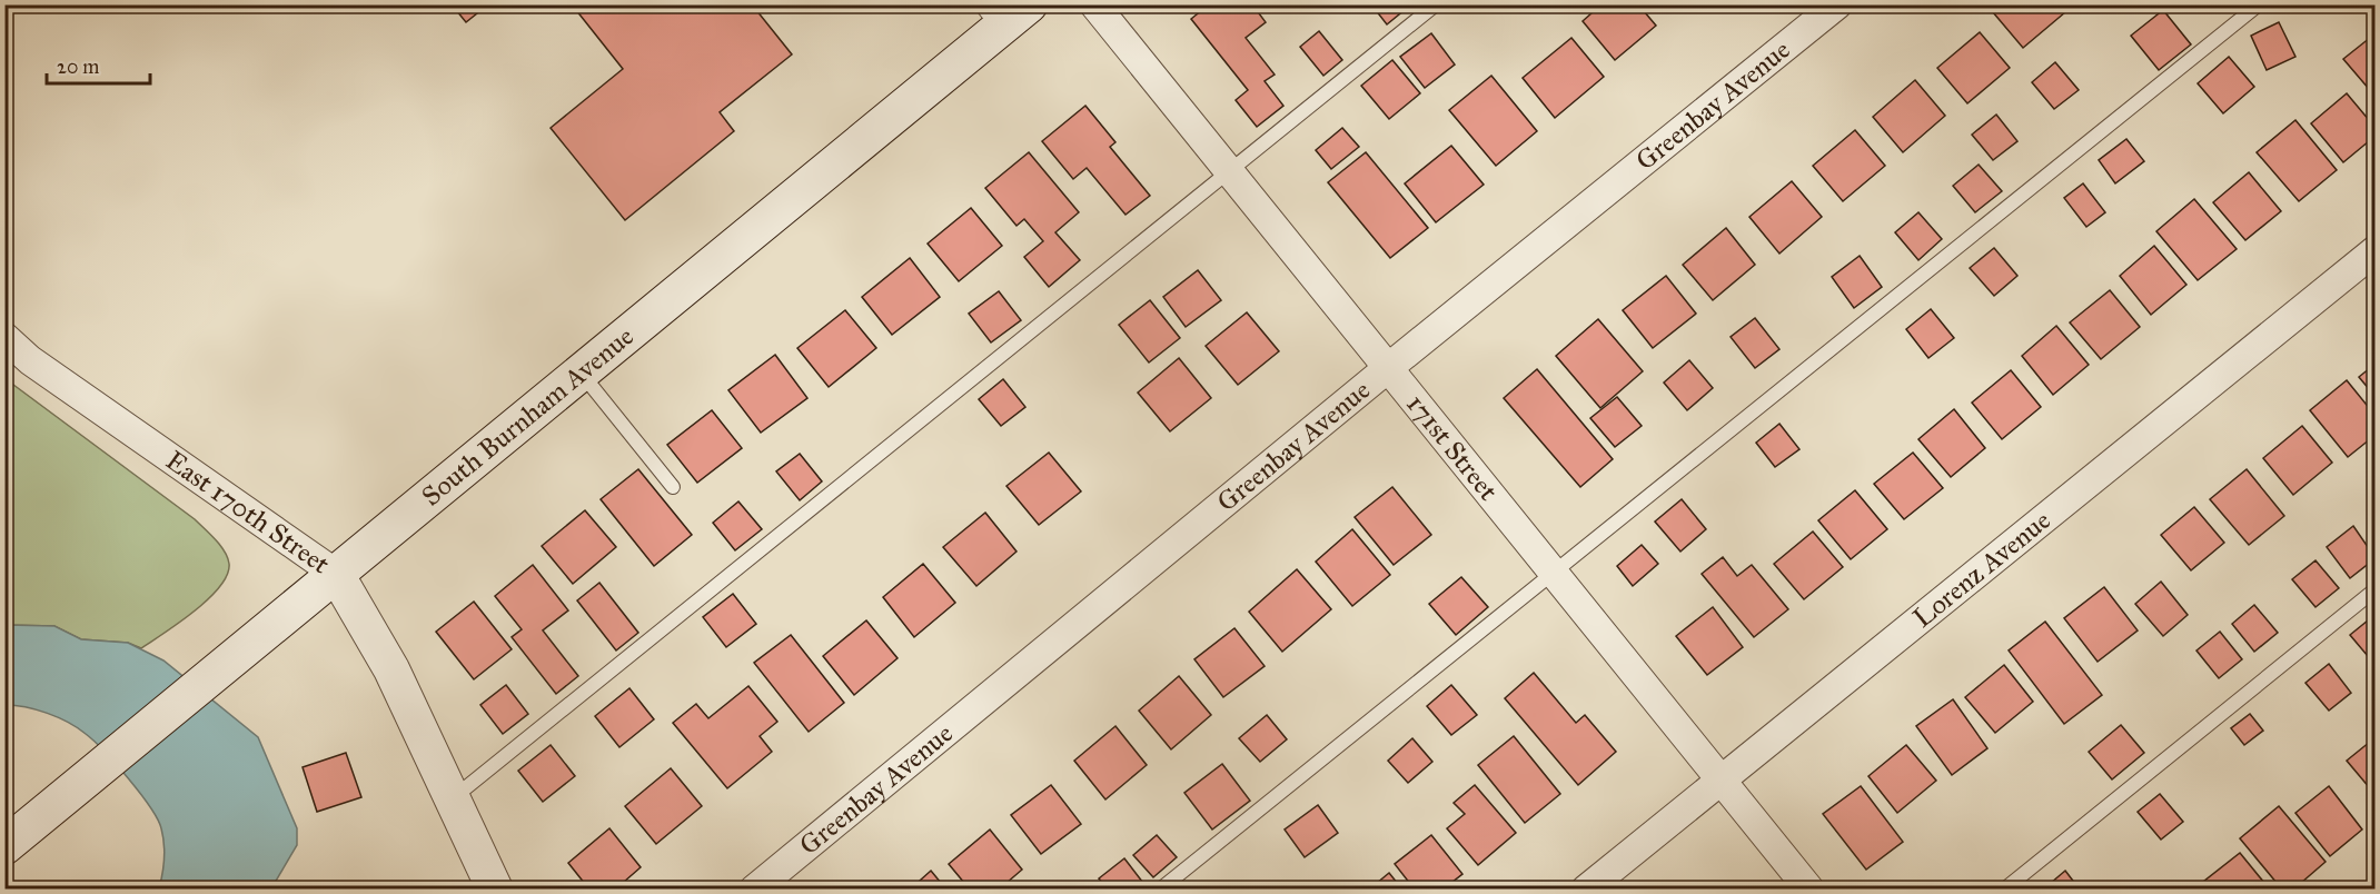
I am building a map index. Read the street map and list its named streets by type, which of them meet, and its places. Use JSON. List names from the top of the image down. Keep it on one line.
{"streets":{"main road":["South Burnham Avenue"],"street":["Greenbay Avenue","171st Street","East 170th Street","Lorenz Avenue"]},"crossings":[["Greenbay Avenue","171st Street"],["South Burnham Avenue","East 170th Street"],["171st Street","Lorenz Avenue"]],"scale_bar":"20 m"}
